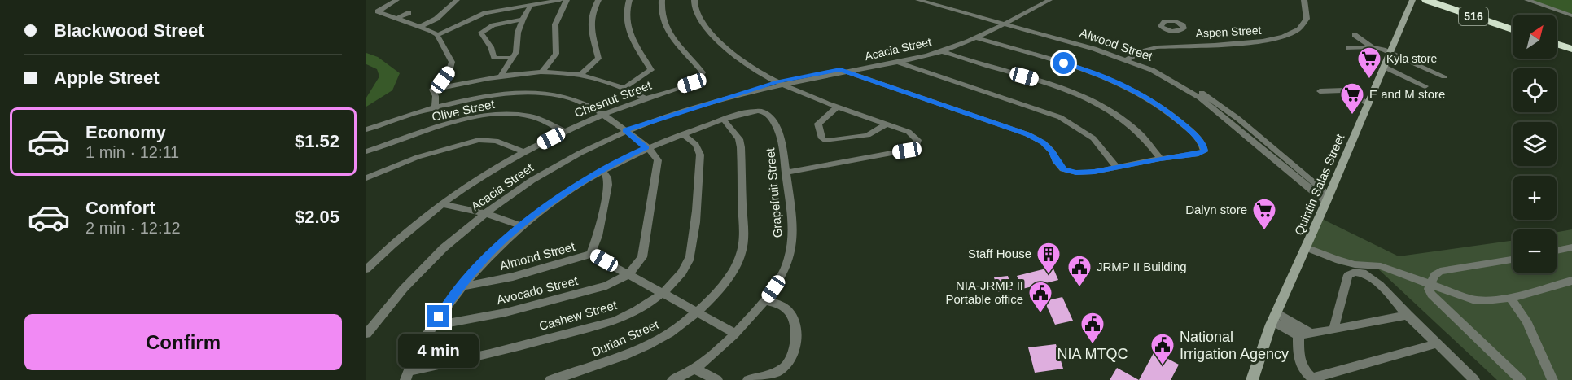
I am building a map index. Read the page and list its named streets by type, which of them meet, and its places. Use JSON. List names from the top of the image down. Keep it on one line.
{"streets":{"highway":["516"],"main road":["Quintin Salas Street"],"street":["Aspen Street","Alwood Street","Acacia Street","Chesnut Street","Olive Street","Grapefruit Street","Almond Street","Avocado Street","Cashew Street","Durian Street"]},"crossings":[["Aspen Street","Alwood Street"],["Alwood Street","Acacia Street"],["Alwood Street","Quintin Salas Street"],["Acacia Street","Avocado Street"],["Chesnut Street","Olive Street"],["Chesnut Street","Avocado Street"],["Grapefruit Street","Durian Street"]],"places":{"supermarket":["Kyla store","E and M store","Dalyn store"],"building":["Staff House"],"public building":["JRMP II Building","NIA-JRMP II Portable office","NIA MTQC","National Irrigation Agency"]},"north":"top right","page":{"banner":["Blackwood Street","Apple Street"],"map_buttons":["+","−"],"list":[{"name":"Economy","note":"1 min · 12:11","value":"$1.52"},{"name":"Comfort","note":"2 min · 12:12","value":"$2.05"}],"buttons":"Confirm","bubble":"4 min"}}
